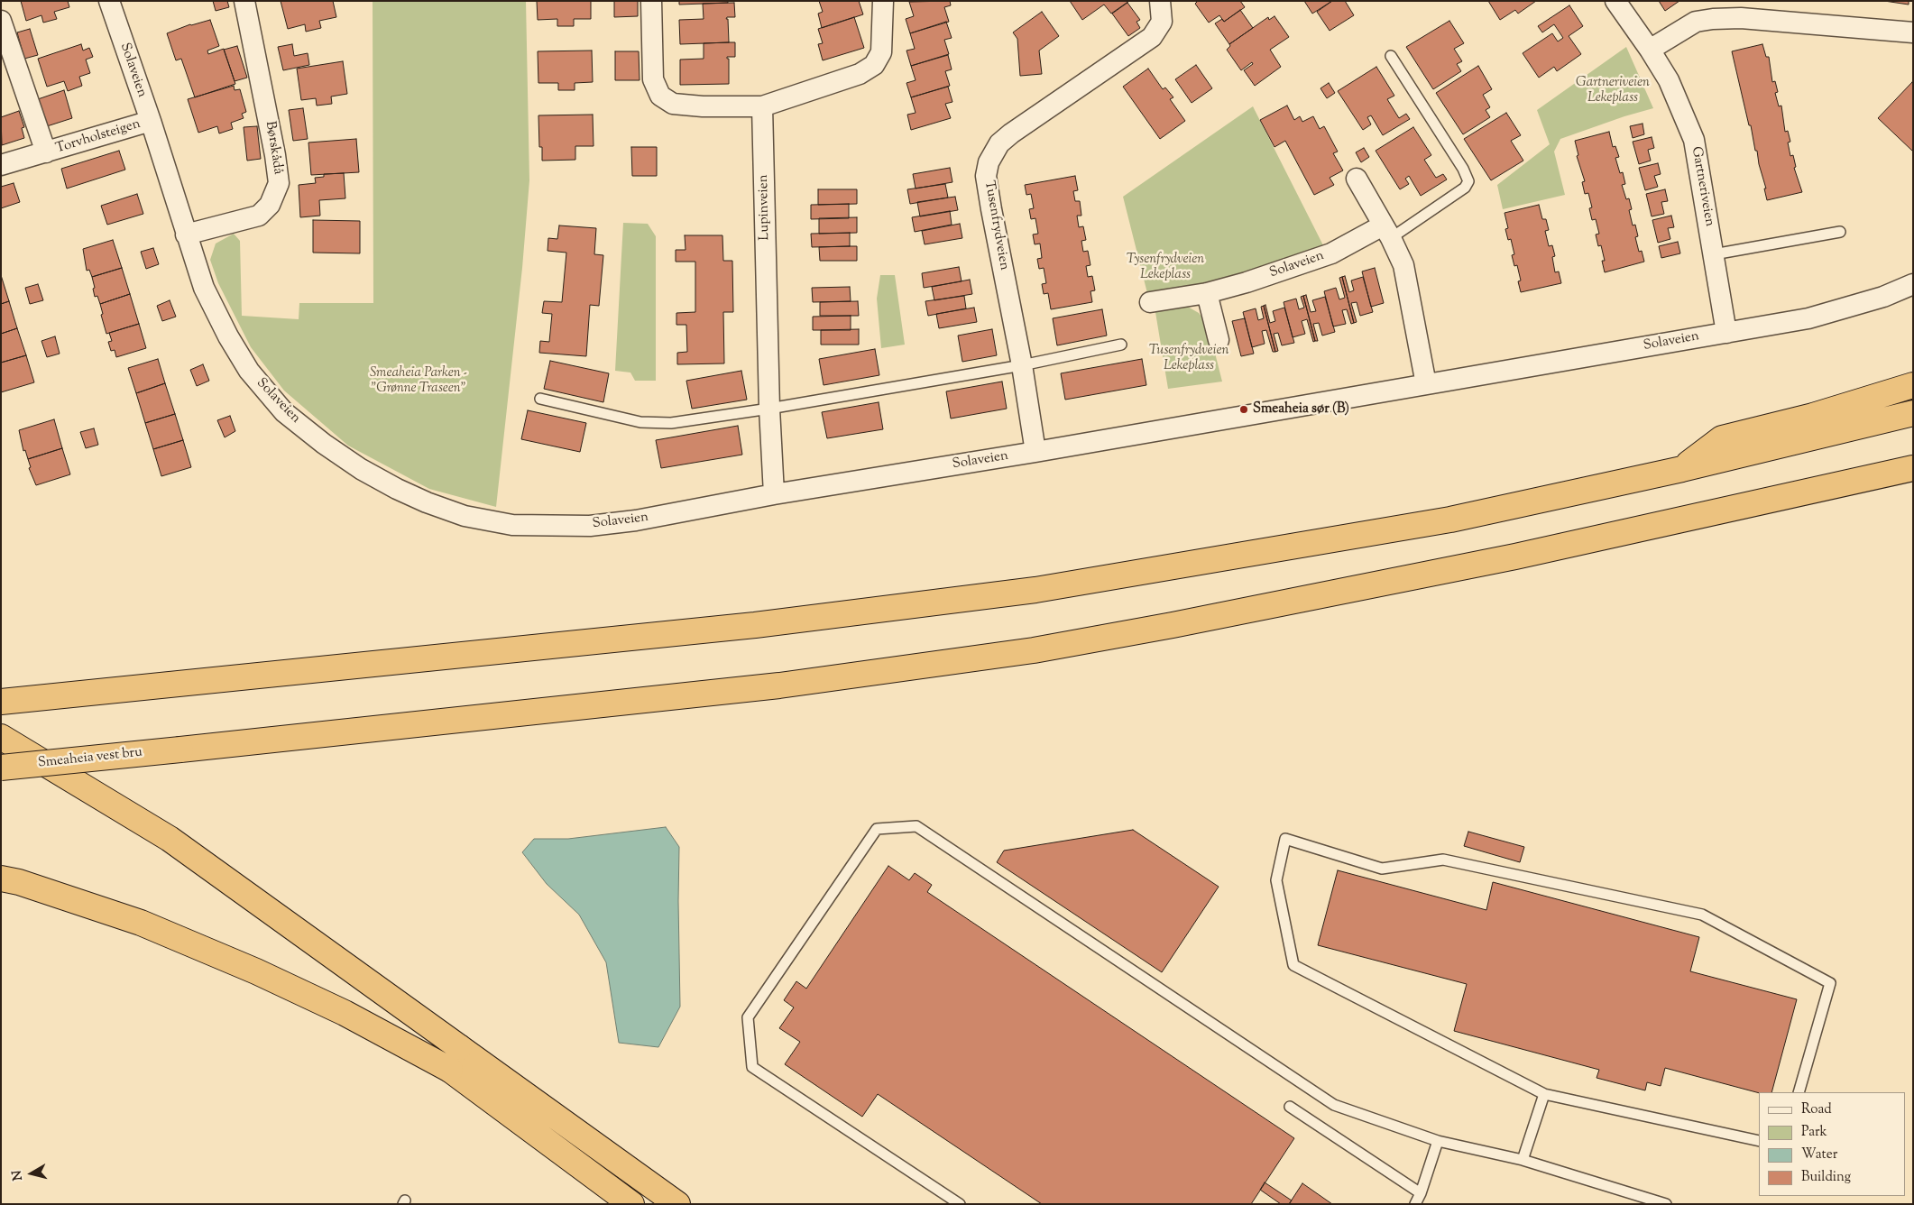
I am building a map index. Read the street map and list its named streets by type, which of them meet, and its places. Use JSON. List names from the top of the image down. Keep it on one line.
{"streets":{"highway":["Smeaheia vest bru"],"street":["Solaveien","Torvholsteigen","Børskådå","Gartneriveien","Lupinveien","Tusenfrydveien"]},"crossings":[["Solaveien","Torvholsteigen"],["Solaveien","Børskådå"],["Solaveien","Gartneriveien"],["Solaveien","Lupinveien"],["Solaveien","Tusenfrydveien"]],"parks":["Gartneriveien Lekeplass","Tysenfrydveien Lekeplass","Tusenfrydveien Lekeplass","Smeaheia Parken - \"Grønne Traseen\""],"places":["Smeaheia sør (B)"],"legend":["Road","Park","Water","Building"],"north":"left"}
